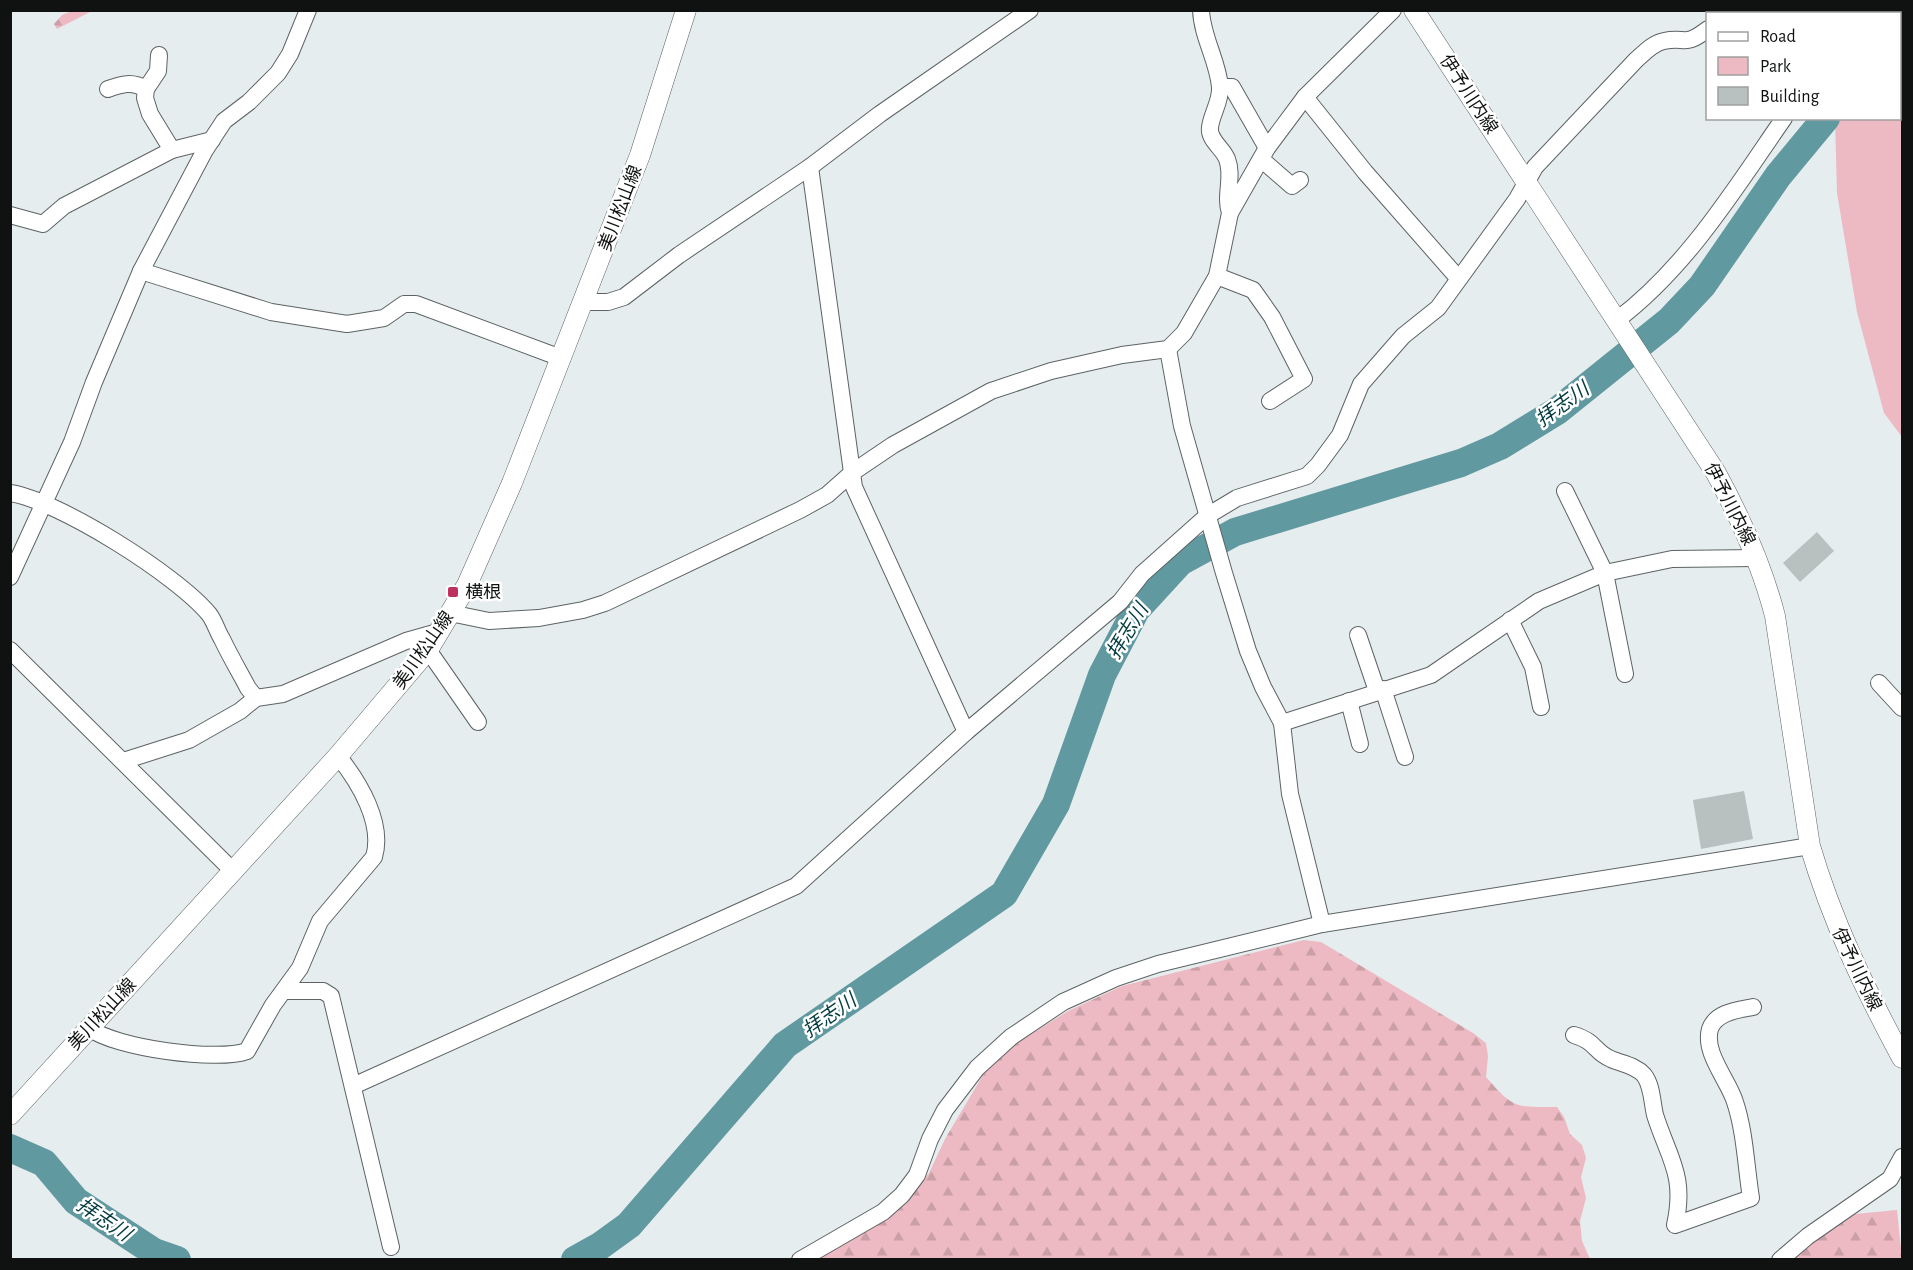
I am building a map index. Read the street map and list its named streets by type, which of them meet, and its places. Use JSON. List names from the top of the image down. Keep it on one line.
{"streets":{"main road":["伊予川内線","美川松山線"]},"water":["拝志川"],"places":{"transit":["横根"]},"legend":["Road","Park","Building"]}
